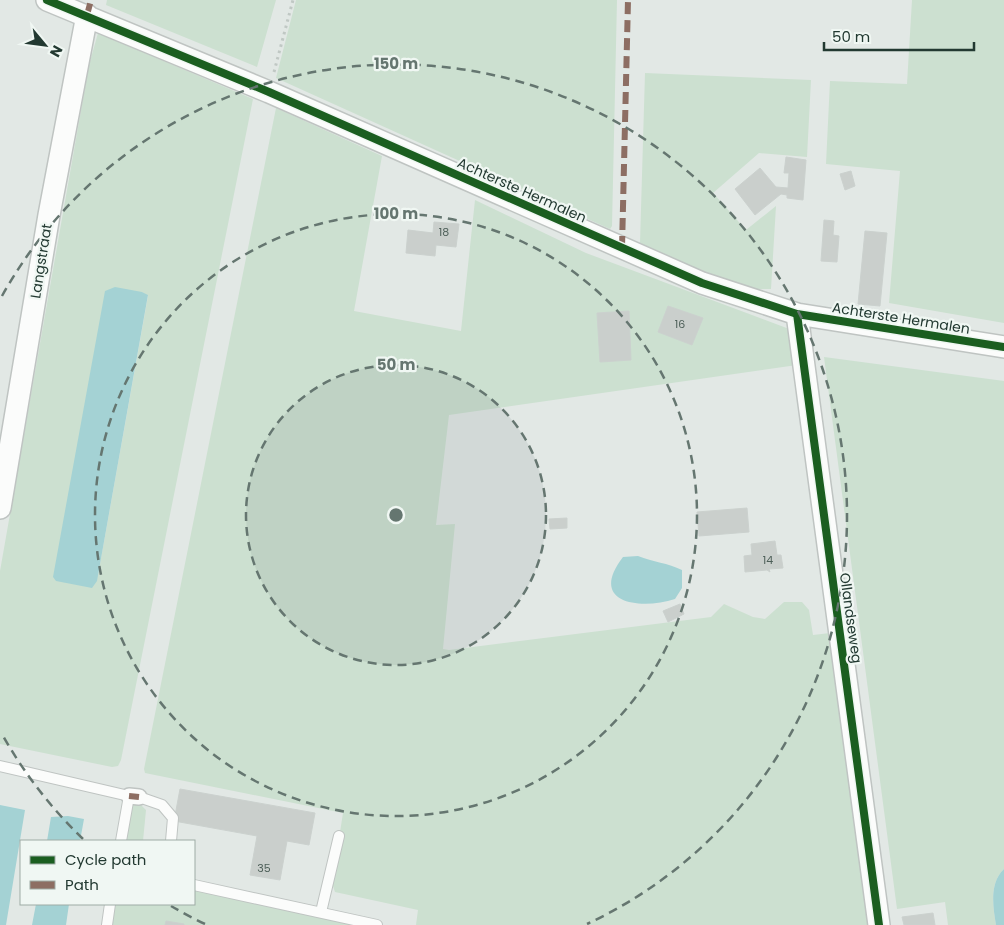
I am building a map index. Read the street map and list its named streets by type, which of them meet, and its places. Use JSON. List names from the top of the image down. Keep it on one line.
{"streets":{"street":["Achterste Hermalen","Langstraat","Ollandseweg"]},"crossings":[["Achterste Hermalen","Langstraat"],["Achterste Hermalen","Ollandseweg"]],"house_numbers":["18","16","14","35"],"legend":["Cycle path","Path"],"scale_bar":"50 m","north":"bottom right","rings":["150 m","100 m","50 m"]}
